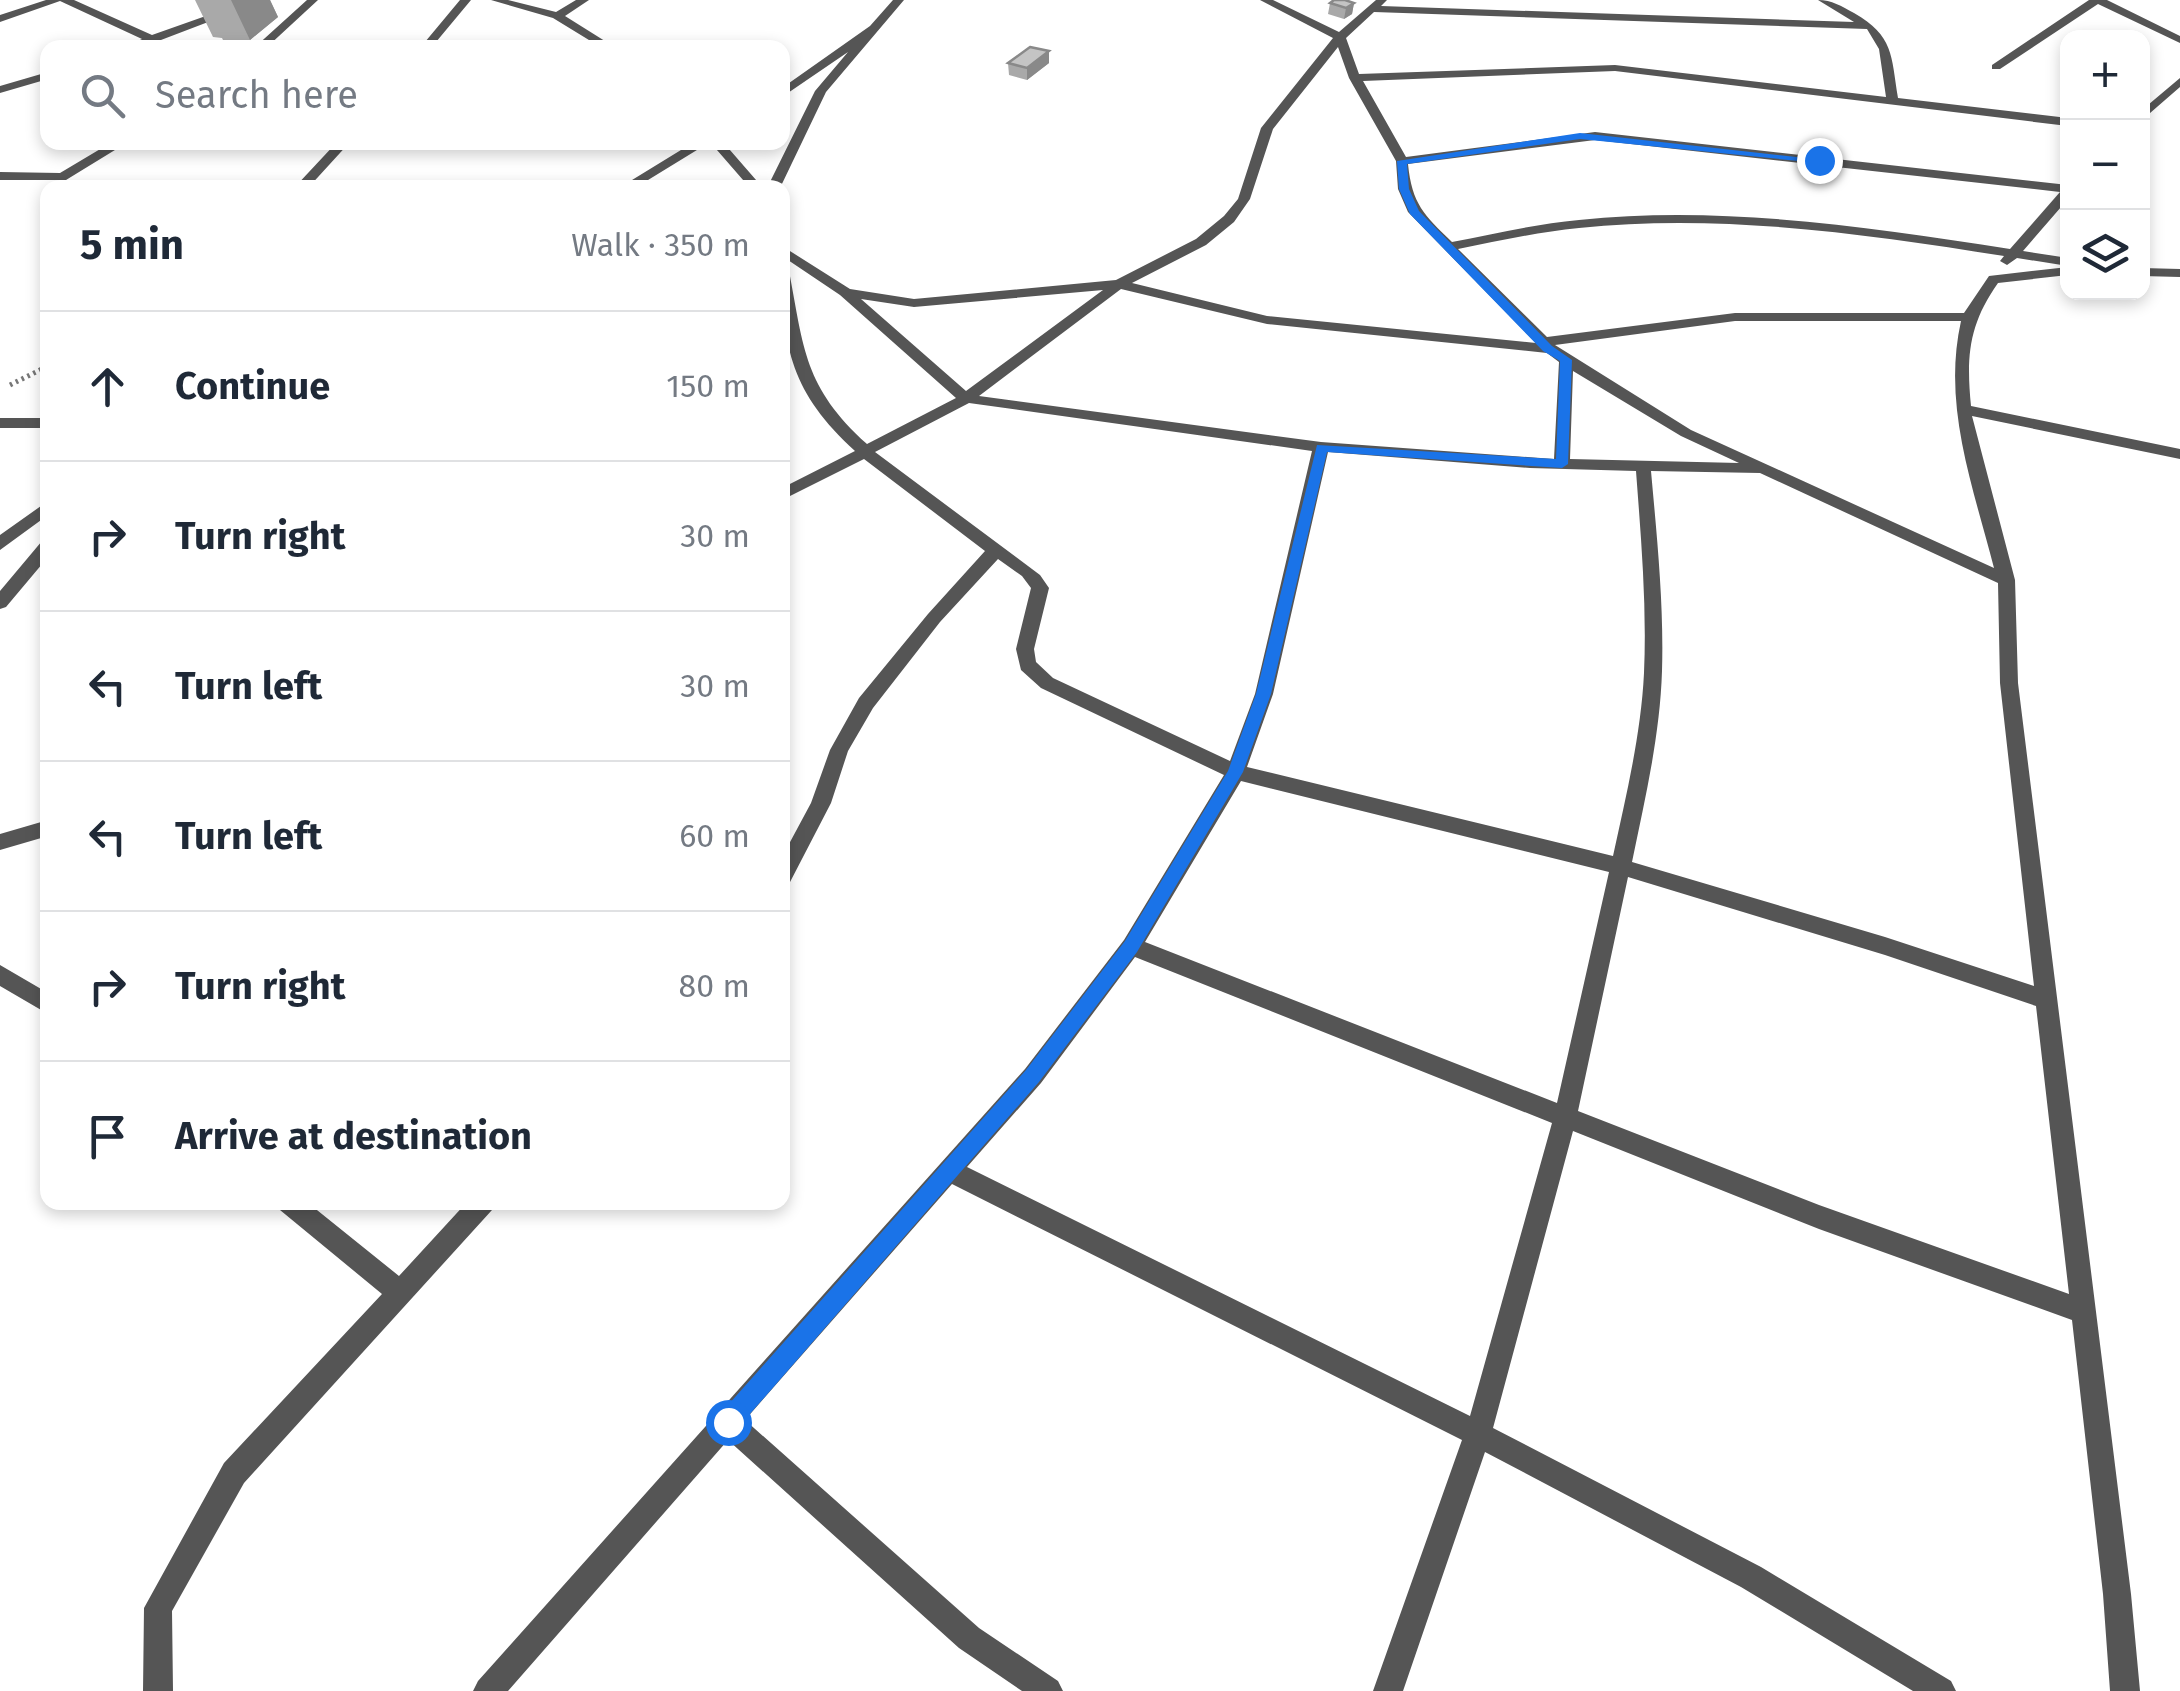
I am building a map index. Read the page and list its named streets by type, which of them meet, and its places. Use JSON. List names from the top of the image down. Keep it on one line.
{"page":{"map_buttons":["+","−"],"search":"Search here","heading":["5 min","Walk · 350 m"],"list":[["Continue","150 m"],["Turn right","30 m"],["Turn left","30 m"],["Turn left","60 m"],["Turn right","80 m"],"Arrive at destination"]}}
